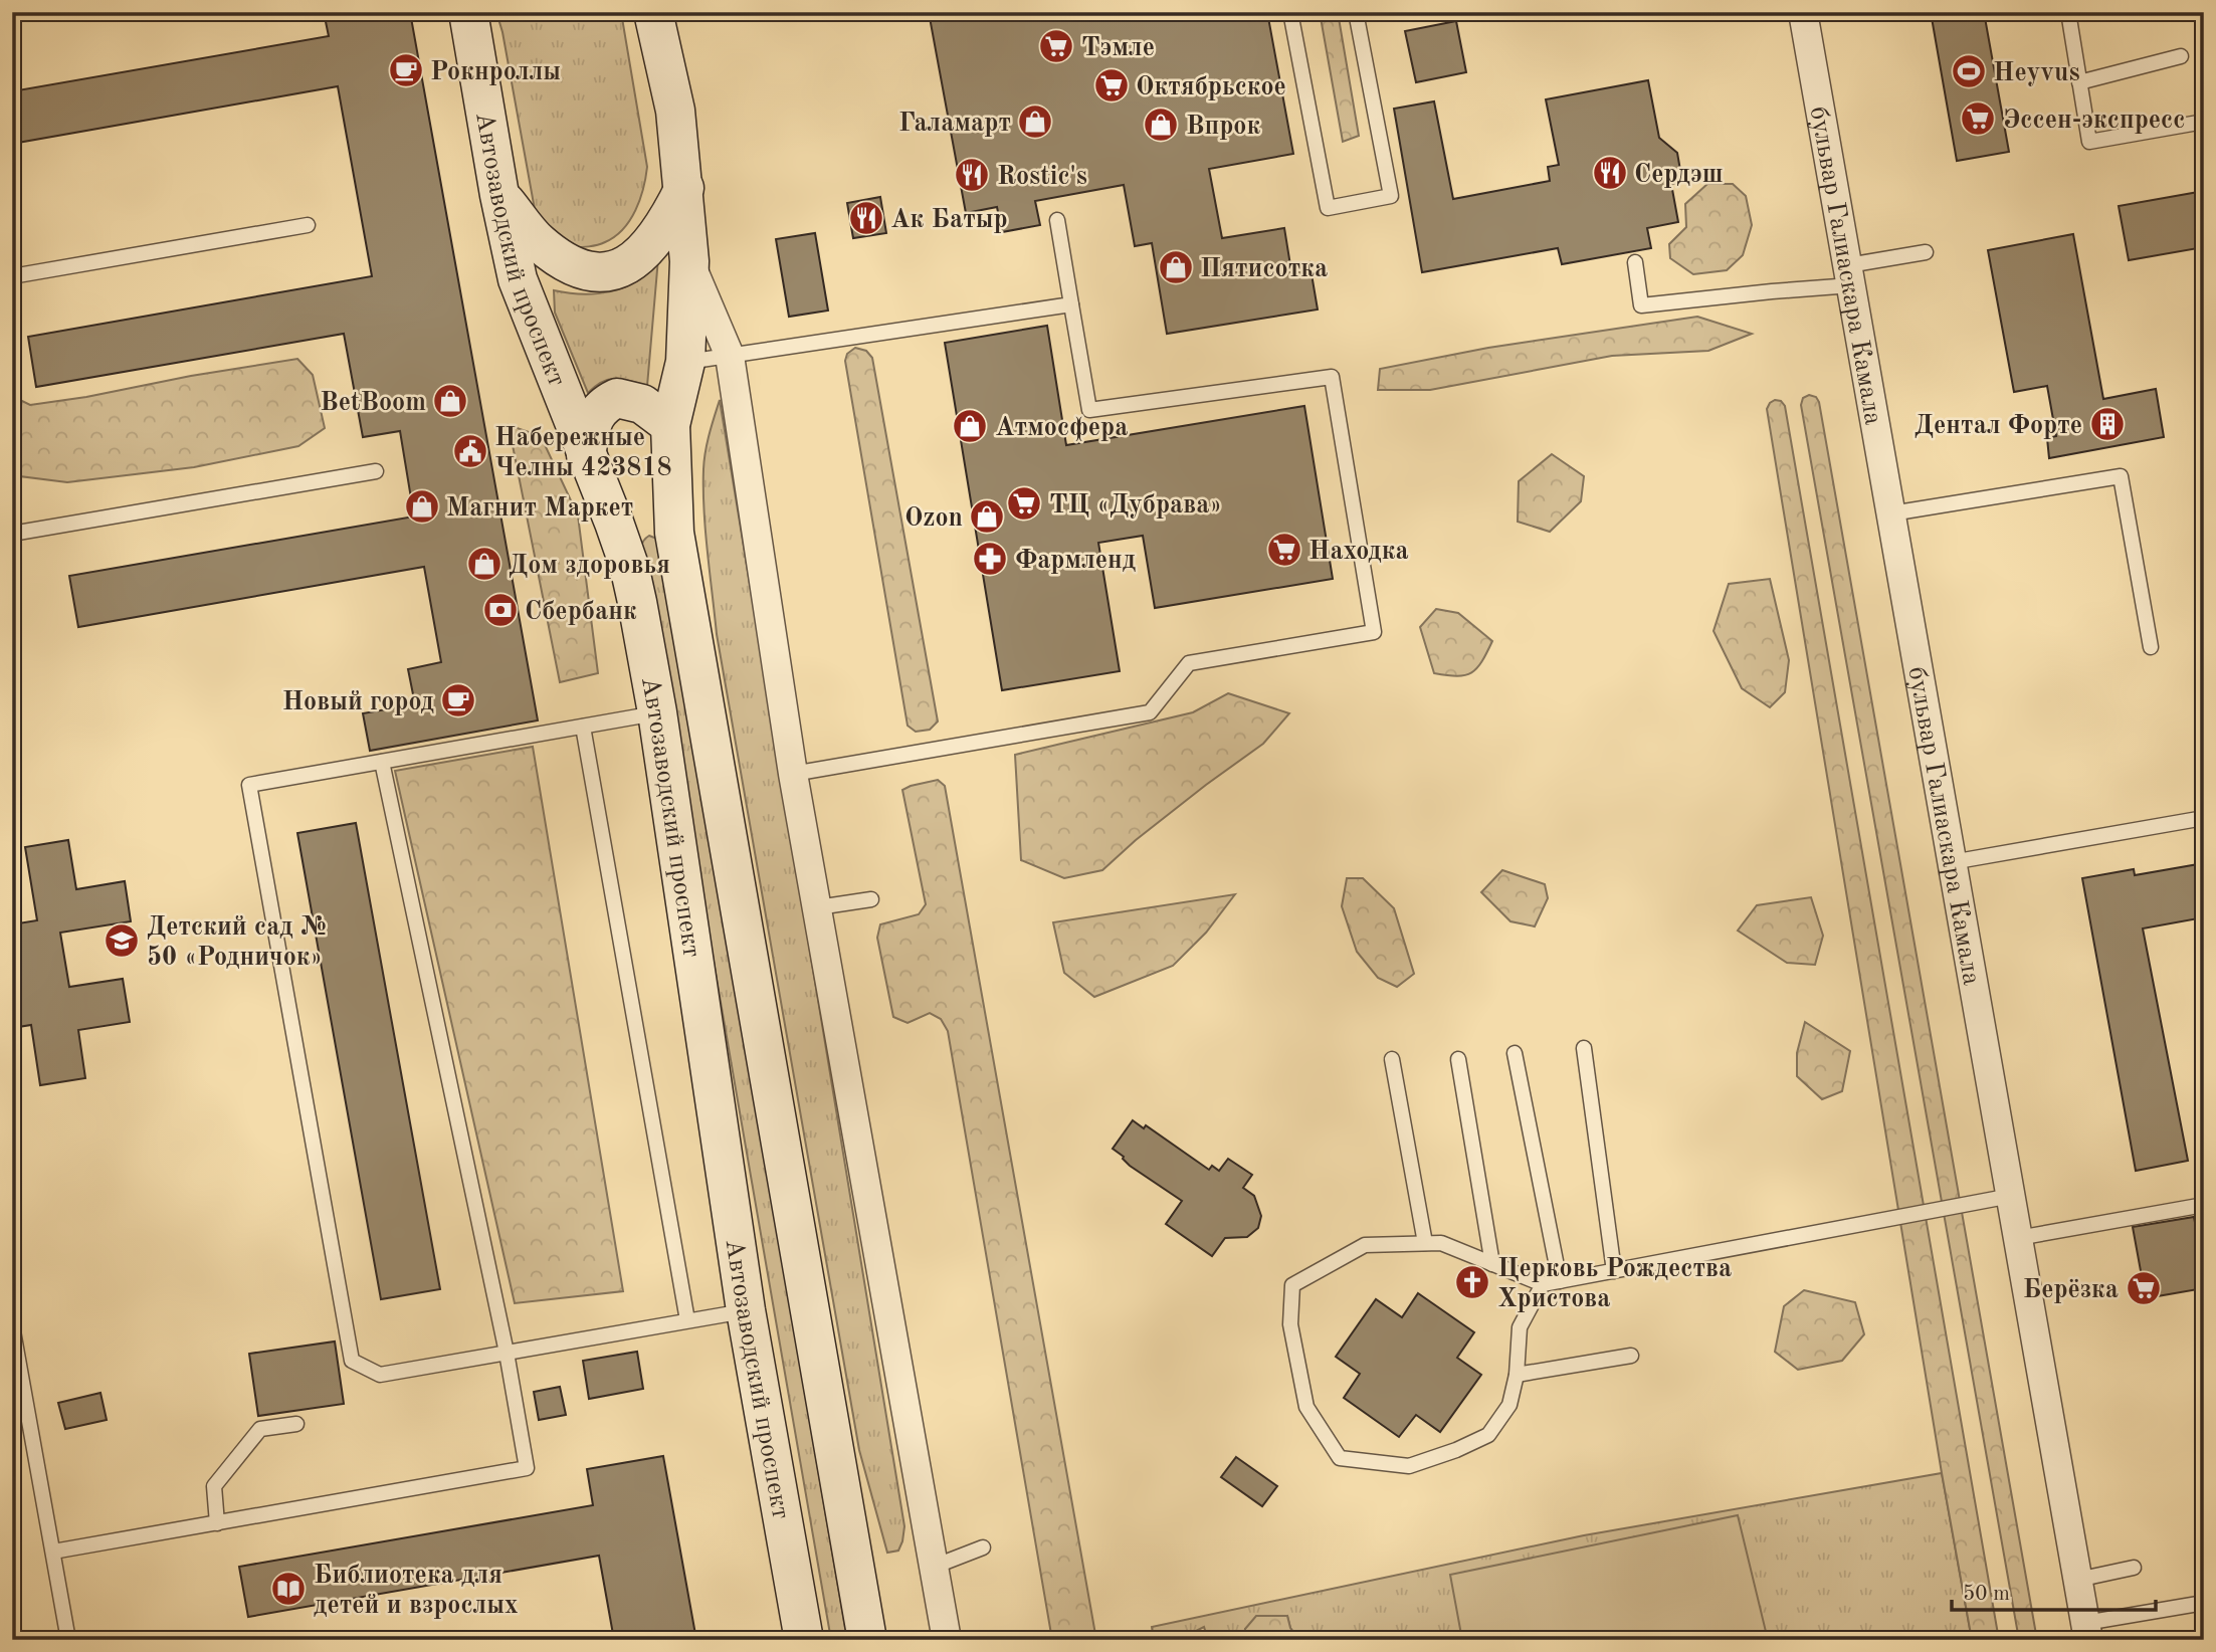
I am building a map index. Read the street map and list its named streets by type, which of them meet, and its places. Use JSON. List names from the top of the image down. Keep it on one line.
{"streets":{"street":["Автозаводский проспект","бульвар Галиаскара Камала"]},"places":{"supermarket":["Тэмле","Октябрьское","Эссен-экспресс","ТЦ «Дубрава»","Находка","Берёзка"],"cafe":["Рокнроллы","Новый город"],"sports":["Heyvus"],"shop":["Галамарт","Впрок","Пятисотка","BetBoom","Атмосфера","Магнит Маркет","Ozon","Дом здоровья"],"restaurant":["Сердэш","Rostic's","Ак Батыр"],"building":["Дентал Форте"],"public building":["Набережные Челны 423818"],"pharmacy":["Фармленд"],"bank":["Сбербанк"],"school or university":["Детский сад № 50 «Родничок»"],"church":["Церковь Рождества Христова"],"library":["Библиотека для детей и взрослых"]},"scale_bar":"50 m"}
